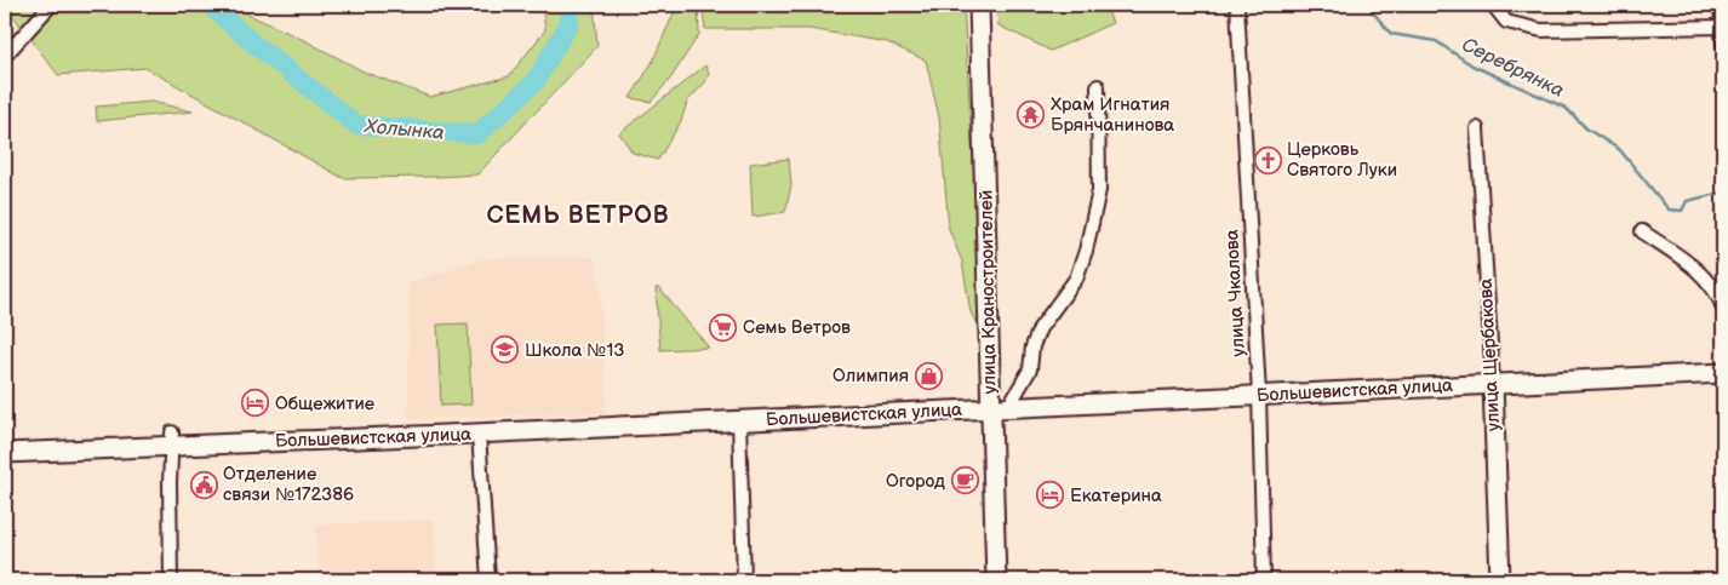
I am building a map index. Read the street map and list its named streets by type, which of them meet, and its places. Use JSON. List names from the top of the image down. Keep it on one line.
{"streets":{"street":["улица Краностроителей","улица Чкалова","улица Щербакова","Большевистская улица"]},"crossings":[["улица Краностроителей","Большевистская улица"],["улица Чкалова","Большевистская улица"],["улица Щербакова","Большевистская улица"]],"districts":["СЕМЬ ВЕТРОВ"],"water":["Серебрянка","Холынка"],"places":{"temple":["Храм Игнатия Брянчанинова"],"church":["Церковь Святого Луки"],"supermarket":["Семь Ветров"],"school or university":["Школа №13"],"shop":["Олимпия"],"hotel":["Общежитие","Екатерина"],"cafe":["Огород"],"public building":["Отделение связи №172386"]}}
